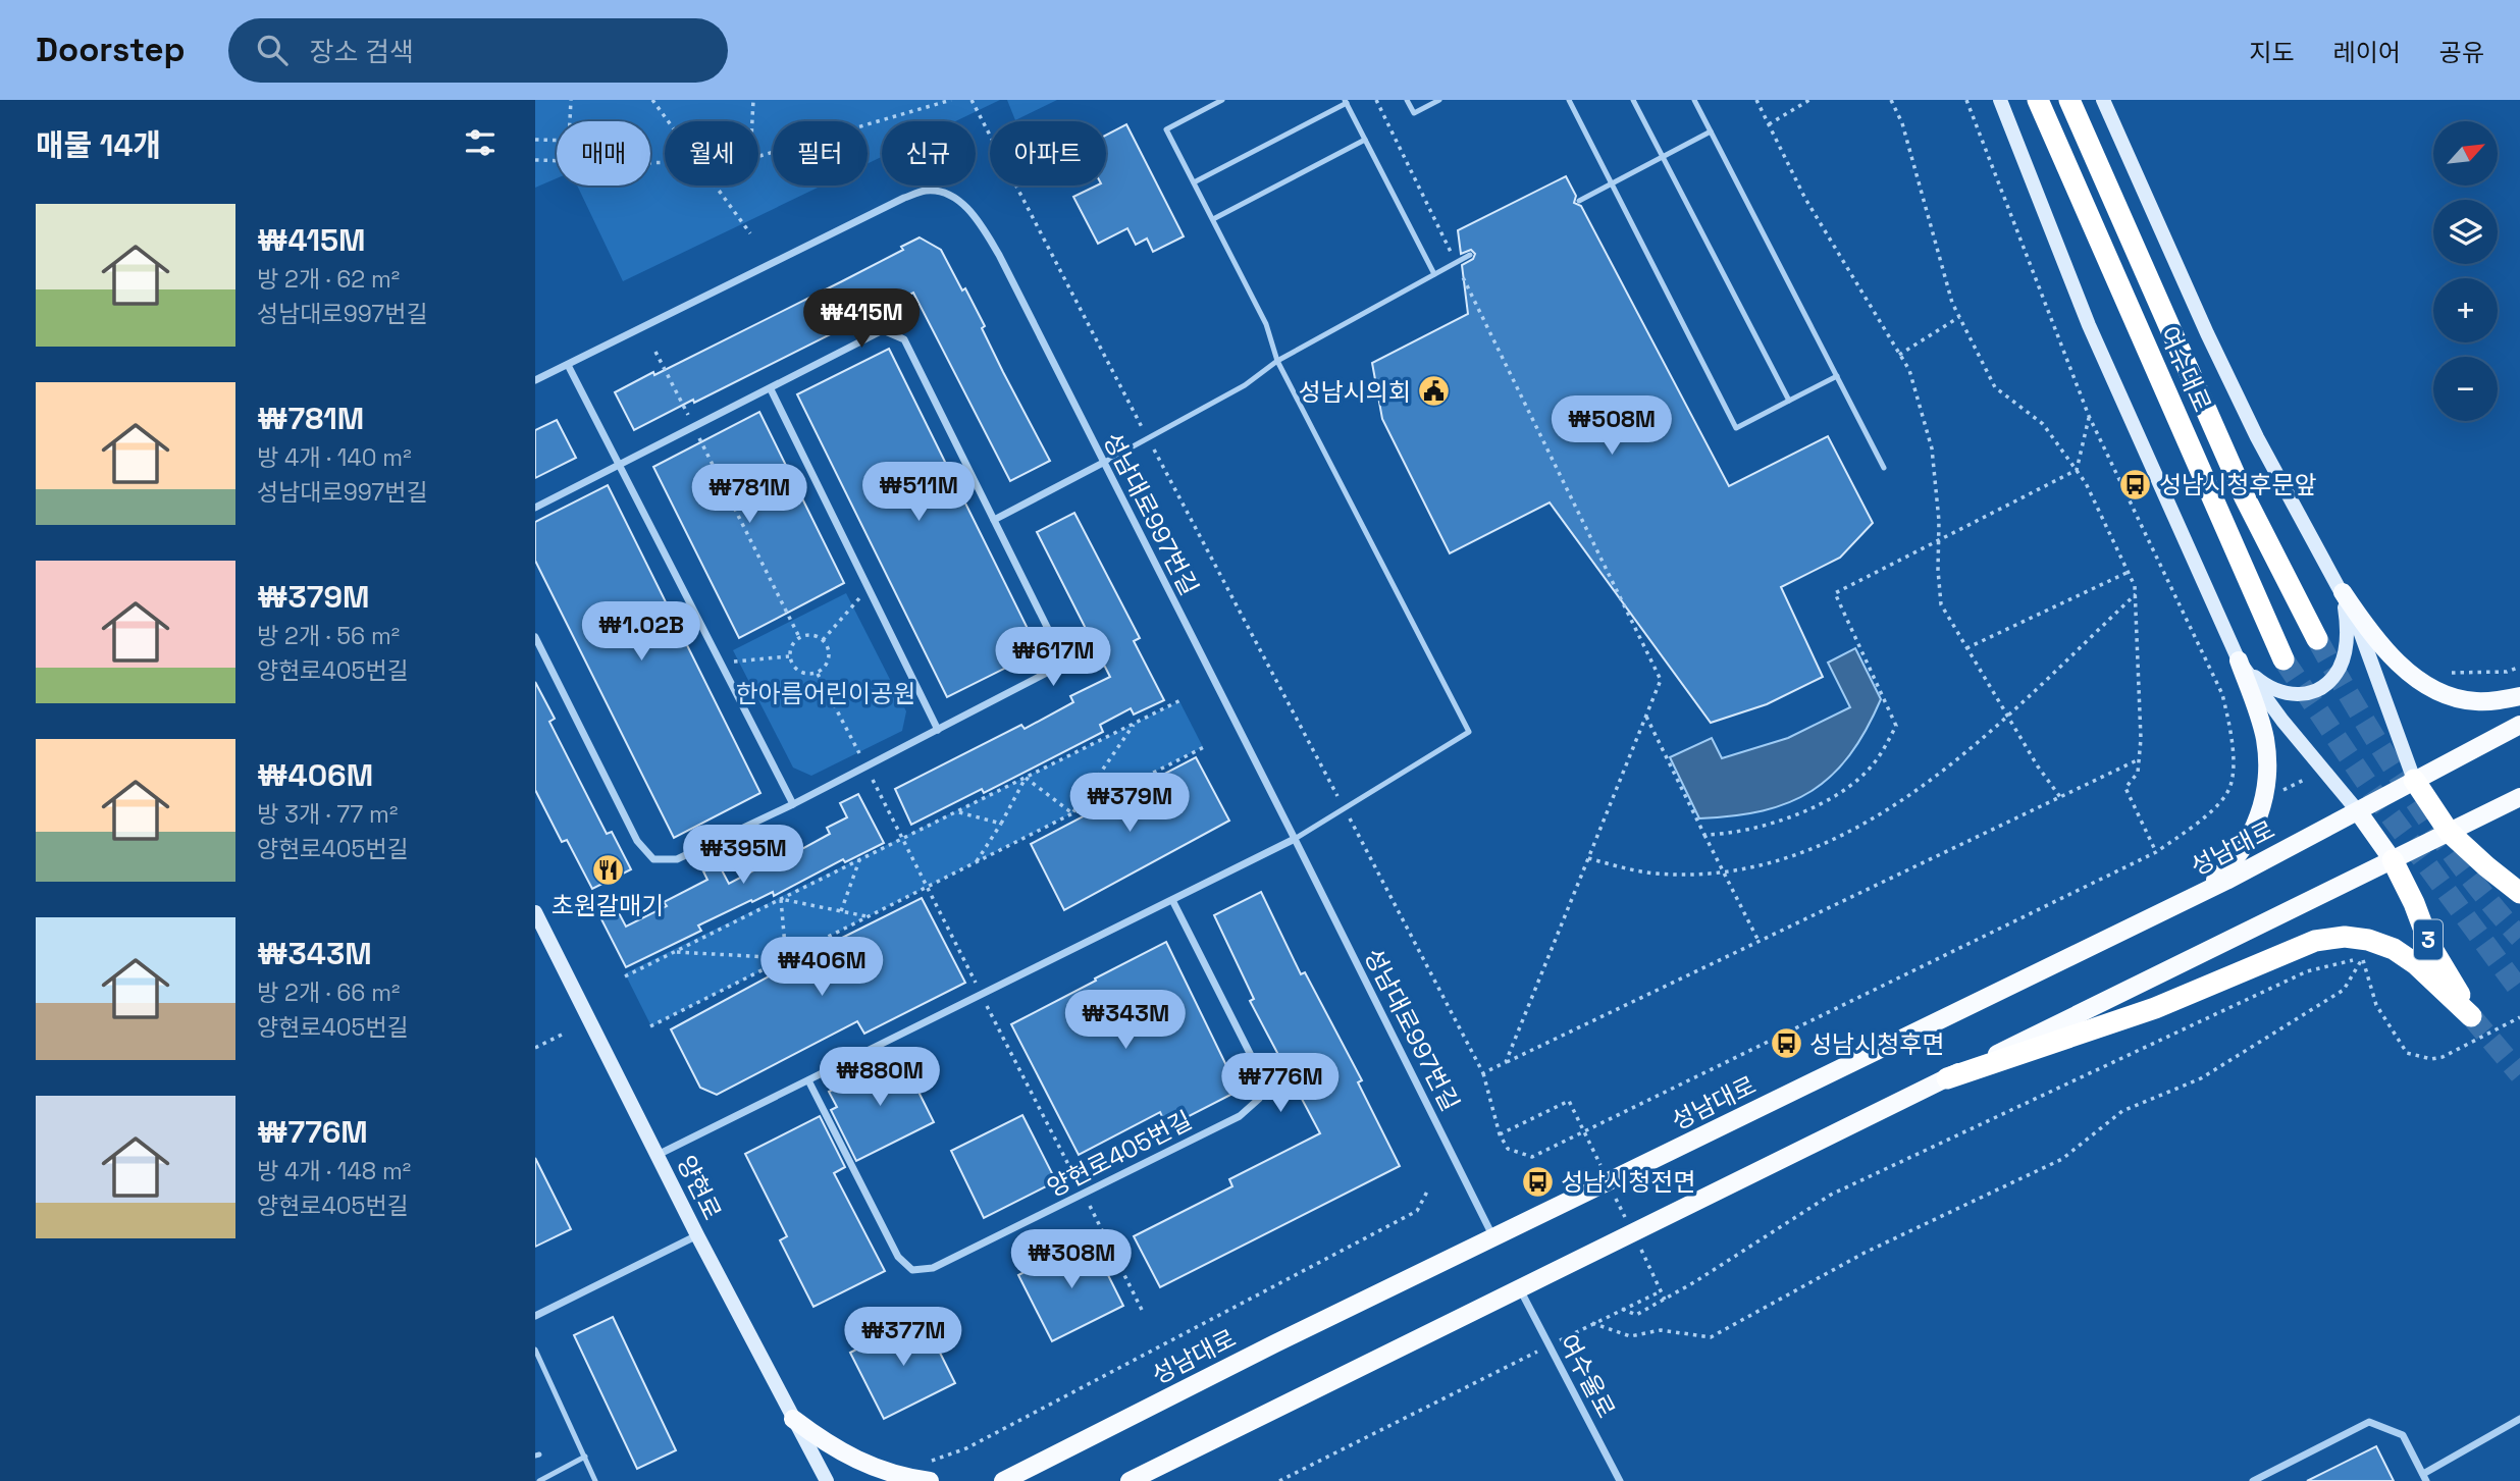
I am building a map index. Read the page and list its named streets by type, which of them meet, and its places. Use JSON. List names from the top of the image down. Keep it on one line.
{"streets":{"highway":["여수대로","3"],"main road":["성남대로","양현로"],"street":["성남대로997번길","양현로405번길","여수울로"]},"crossings":[["성남대로997번길","성남대로"]],"parks":["한아름어린이공원"],"places":{"public building":["성남시의회"],"bus stop":["성남시청후문앞","성남시청후면","성남시청전면"],"restaurant":["초원갈매기"]},"north":"top right","page":{"header":"Doorstep","search":"장소 검색","nav":["지도","레이어","공유"],"heading":"매물 14개","map_buttons":["+","−"],"chip":["매매","월세","필터","신규","아파트"],"list":[{"name":"₩415M","note":"방 2개 · 62 m² · 성남대로997번길"},{"name":"₩781M","note":"방 4개 · 140 m² · 성남대로997번길"},{"name":"₩379M","note":"방 2개 · 56 m² · 양현로405번길"},{"name":"₩406M","note":"방 3개 · 77 m² · 양현로405번길"},{"name":"₩343M","note":"방 2개 · 66 m² · 양현로405번길"},{"name":"₩776M","note":"방 4개 · 148 m² · 양현로405번길"}],"price":["₩415M","₩508M","₩511M","₩781M","₩1.02B","₩617M","₩379M","₩395M","₩406M","₩343M","₩880M","₩776M","₩308M","₩377M"]}}
